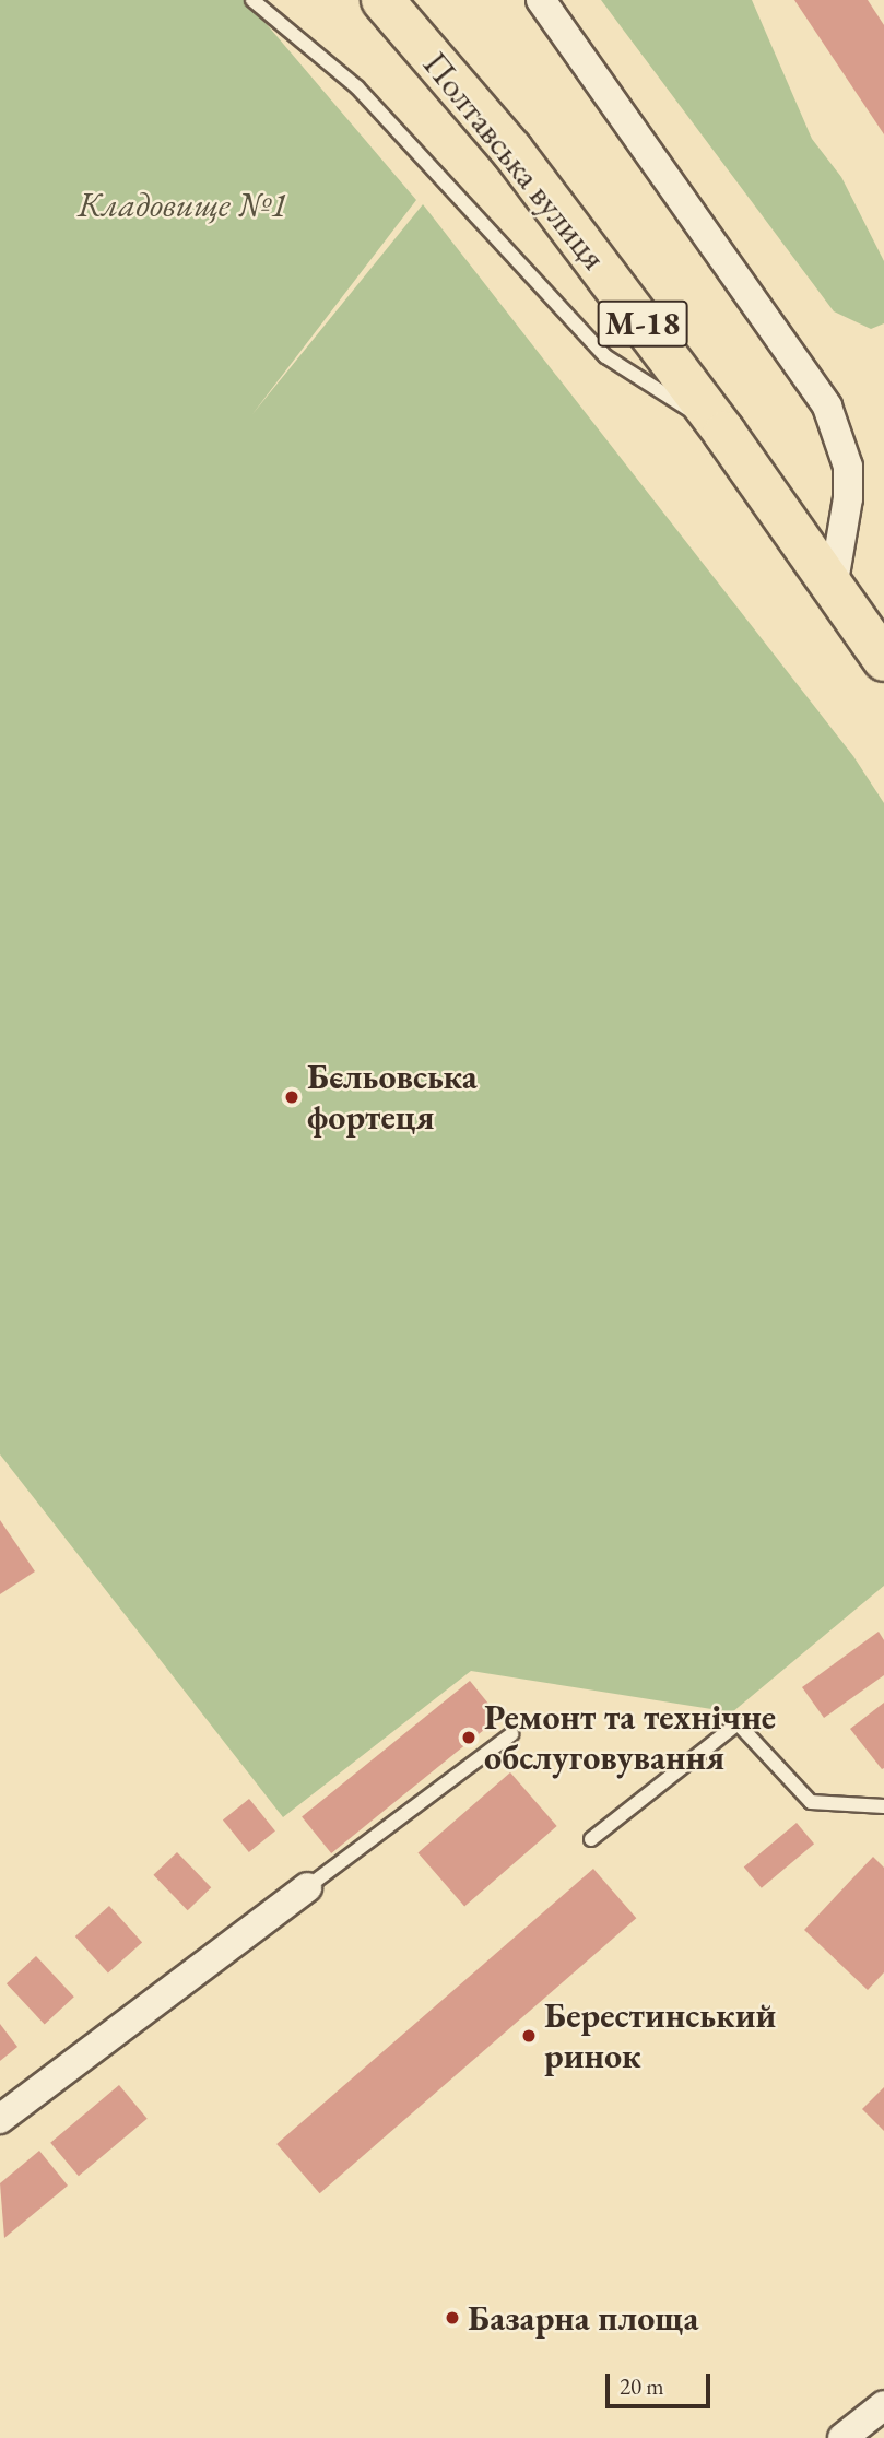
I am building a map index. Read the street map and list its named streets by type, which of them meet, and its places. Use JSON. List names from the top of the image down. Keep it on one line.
{"streets":{"highway":["Полтавська вулиця","М-18"]},"parks":["Кладовище №1"],"places":["Бєльовська фортеця","Ремонт та технічне обслуговування","Берестинський ринок","Базарна площа"],"scale_bar":"20 m"}
